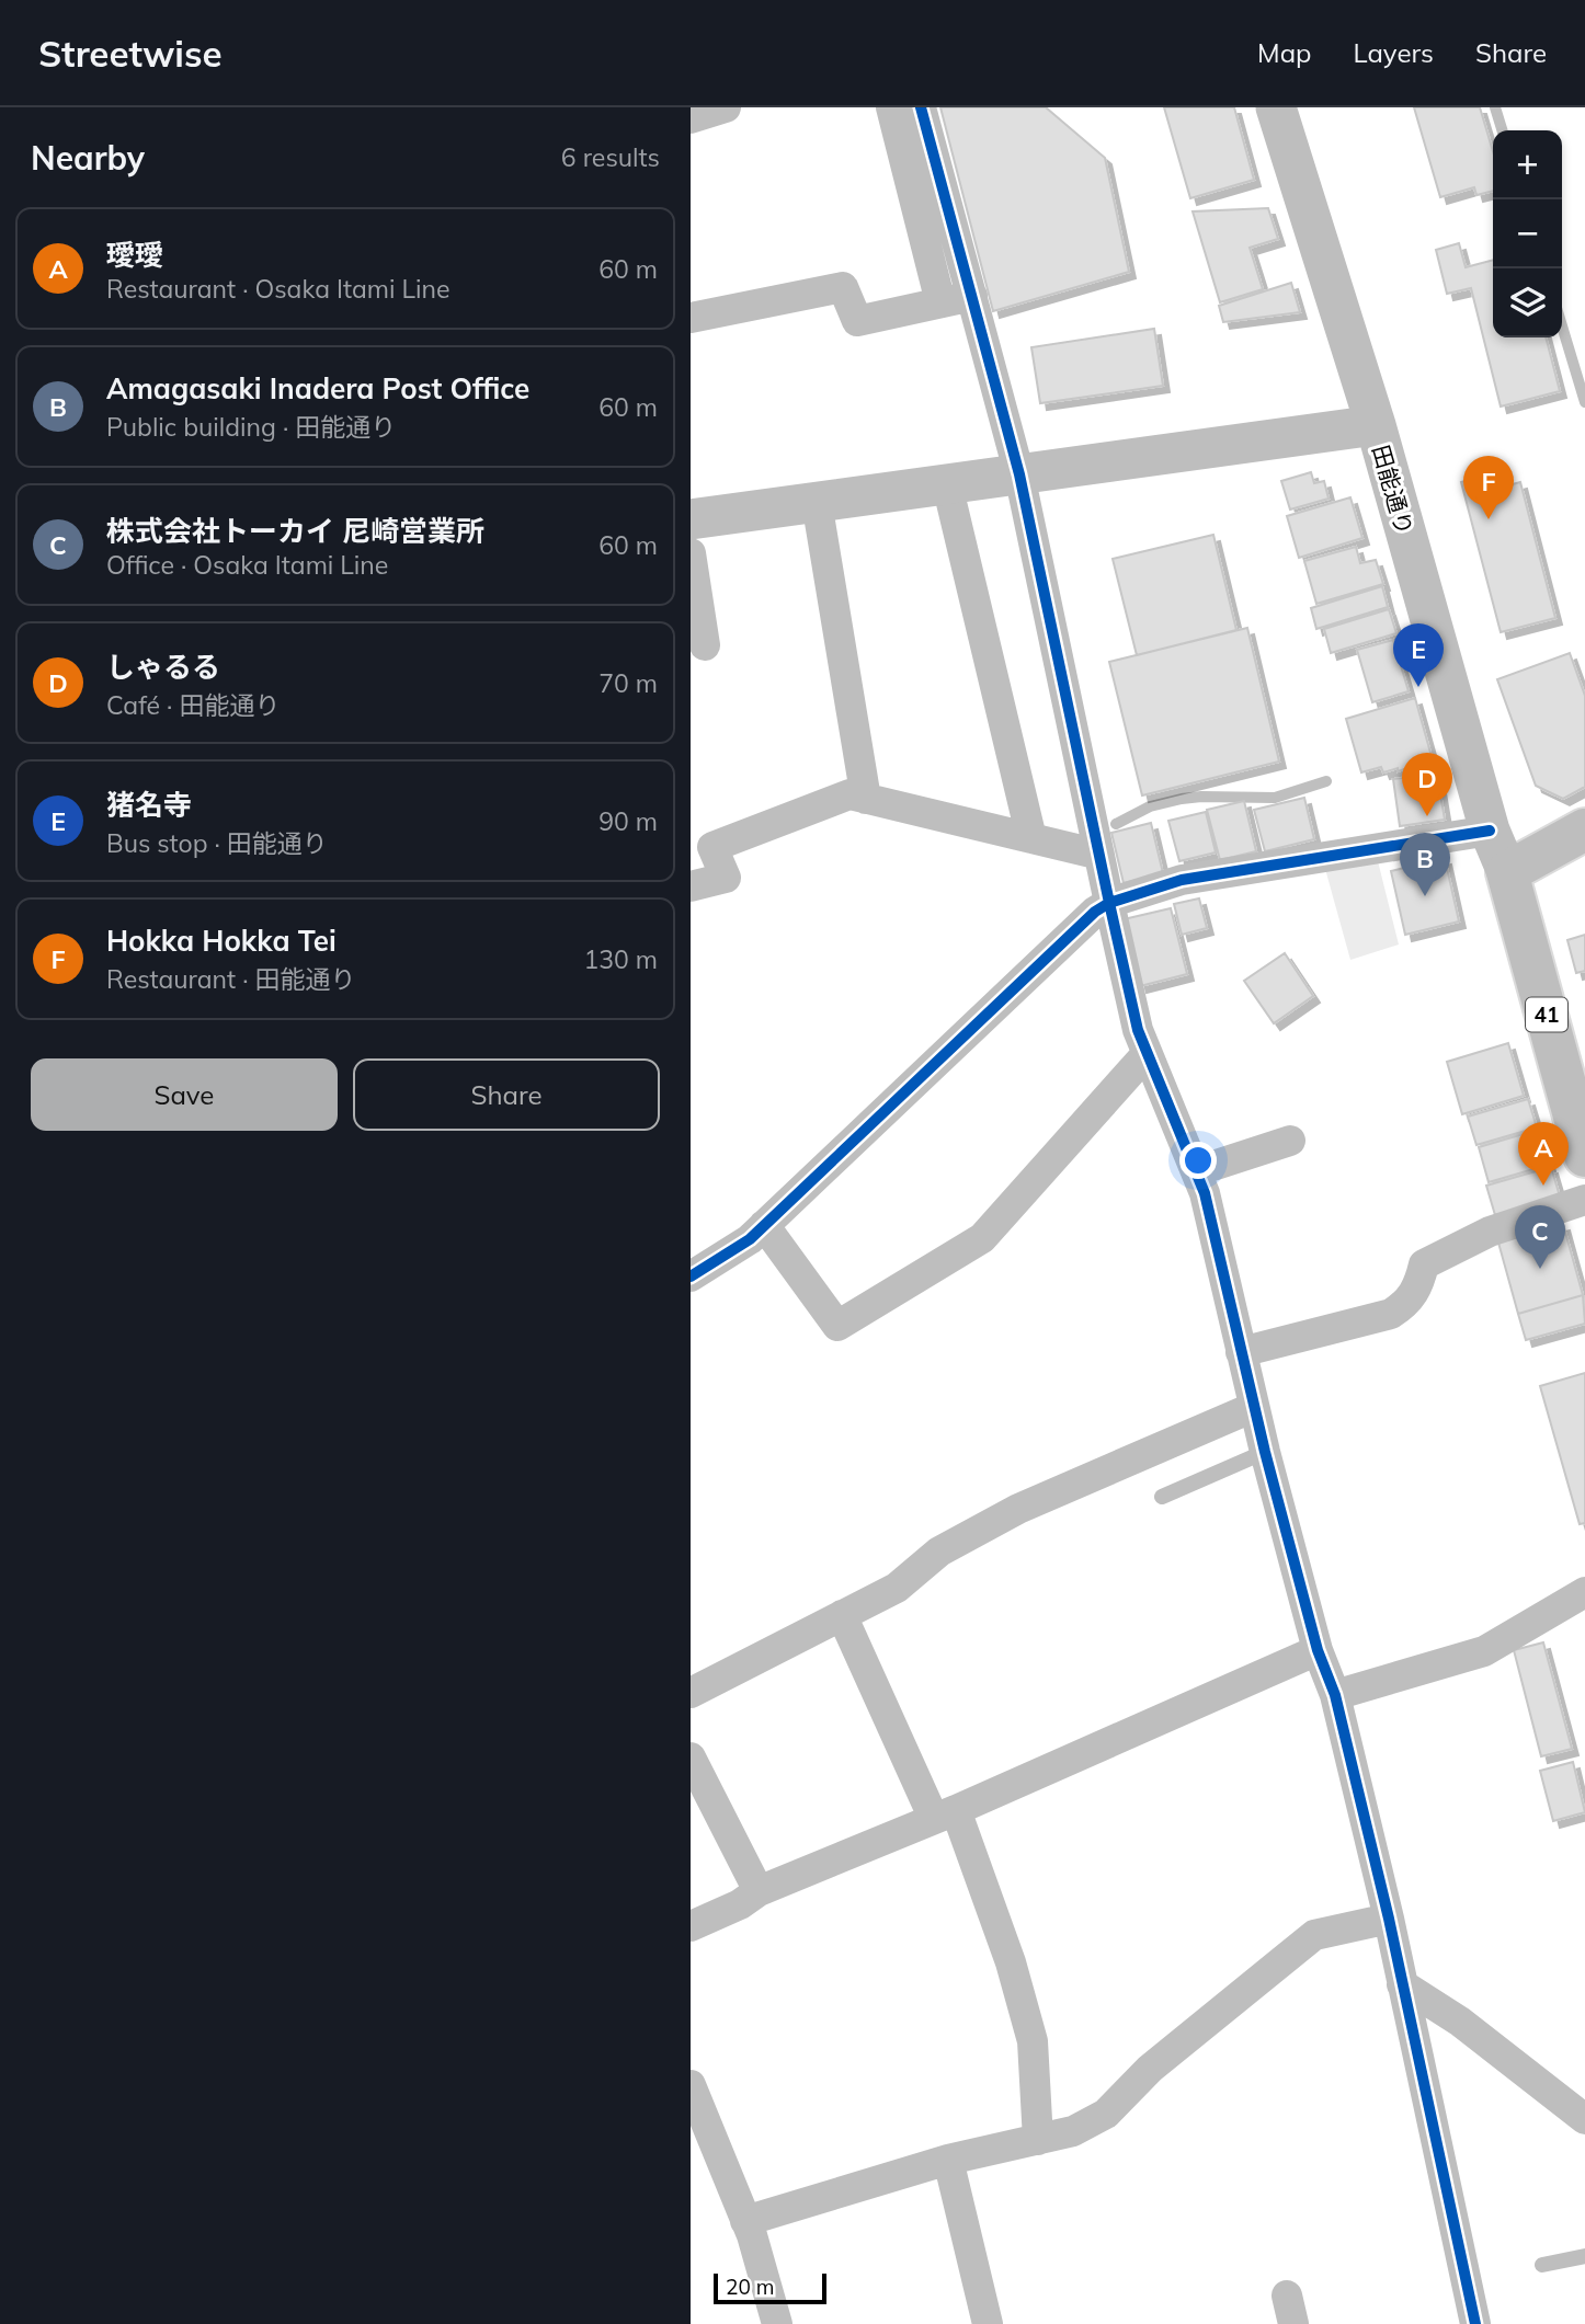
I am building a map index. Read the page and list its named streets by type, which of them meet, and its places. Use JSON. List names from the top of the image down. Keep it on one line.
{"streets":{"main road":["41"],"street":["田能通り"]},"crossings":[["田能通り","41"]],"scale_bar":"20 m","page":{"header":"Streetwise","nav":["Map","Layers","Share"],"heading":["Nearby","6 results"],"map_buttons":["+","−"],"list":[{"mark":"A","name":"璦璦","note":"Restaurant · Osaka Itami Line","value":"60 m"},{"mark":"B","name":"Amagasaki Inadera Post Office","note":"Public building · 田能通り","value":"60 m"},{"mark":"C","name":"株式会社トーカイ 尼崎営業所","note":"Office · Osaka Itami Line","value":"60 m"},{"mark":"D","name":"しゃるる","note":"Café · 田能通り","value":"70 m"},{"mark":"E","name":"猪名寺","note":"Bus stop · 田能通り","value":"90 m"},{"mark":"F","name":"Hokka Hokka Tei","note":"Restaurant · 田能通り","value":"130 m"}],"pins":["F","E","D","B","A","C"],"buttons":["Save","Share"],"scale":"20 m"}}
